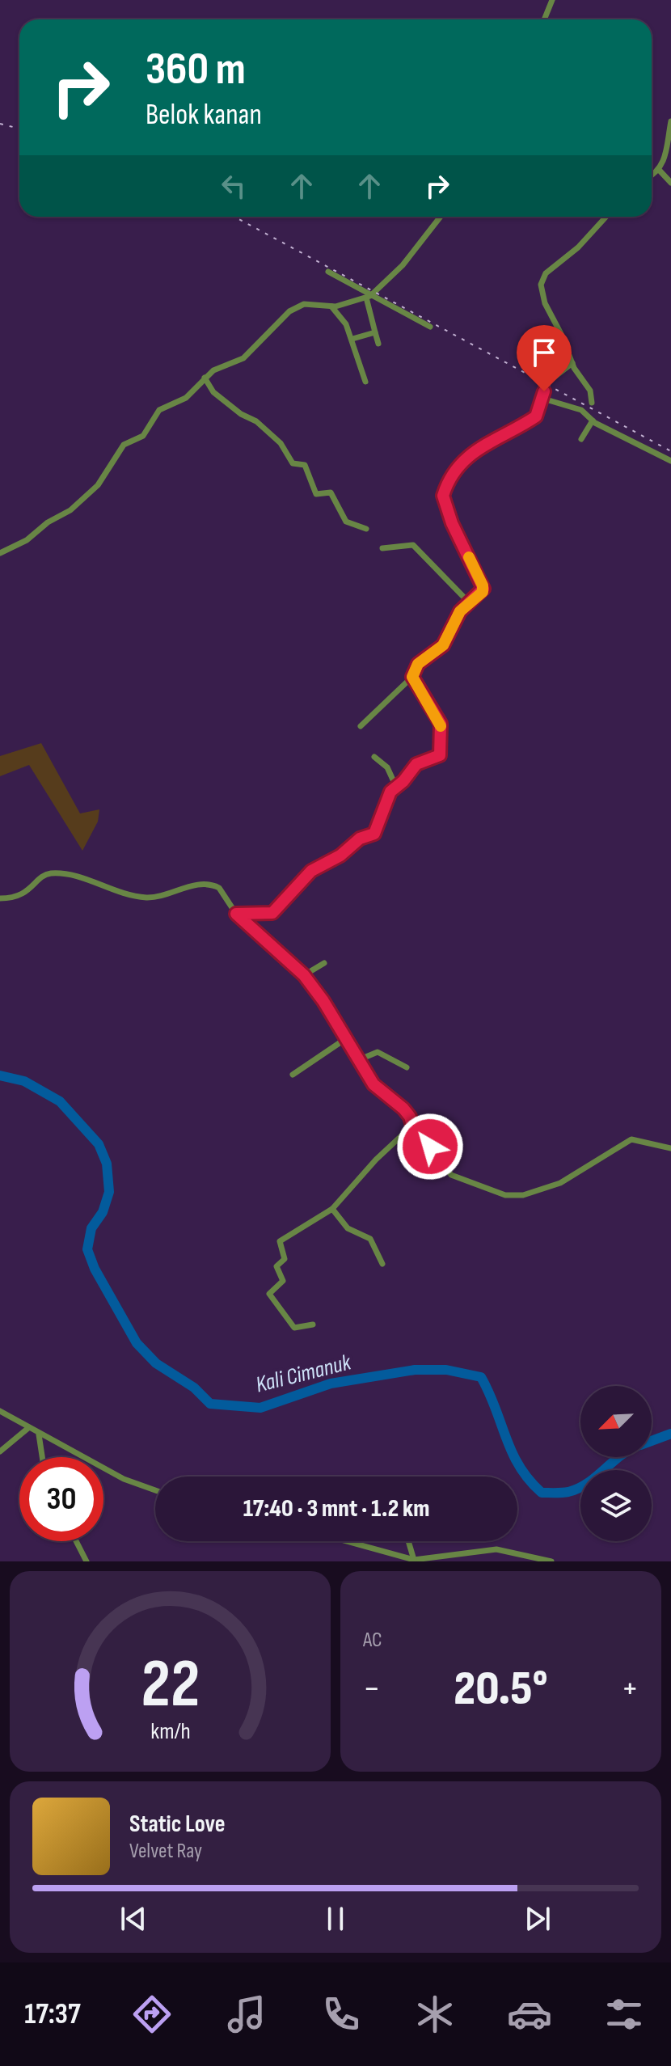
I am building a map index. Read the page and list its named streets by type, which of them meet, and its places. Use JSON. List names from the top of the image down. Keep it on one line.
{"water":["Kali Cimanuk"],"north":"bottom left","page":{"turn":["360 m","Belok kanan"],"limit":"30","trip":"17:40 · 3 mnt · 1.2 km","tile":"AC","heat":["−","20.5°","+"],"song":["Static Love","Velvet Ray"],"tabs":"17:37","gauge":["22","km/h"]}}
